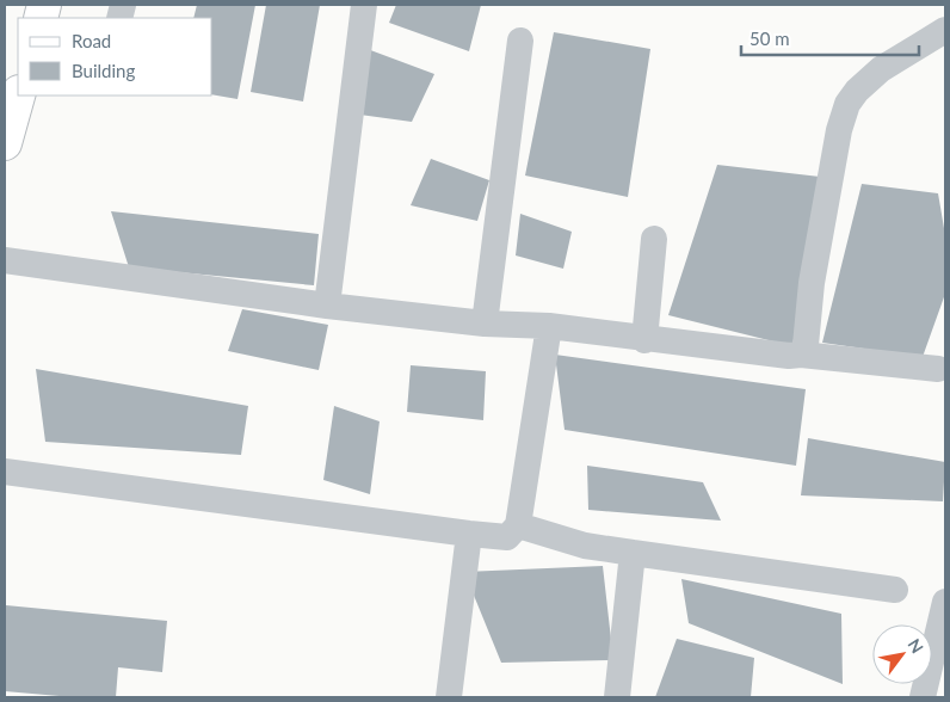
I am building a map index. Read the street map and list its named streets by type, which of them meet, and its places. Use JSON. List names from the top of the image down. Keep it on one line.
{"legend":["Road","Building"],"scale_bar":"50 m","north":"top right"}
